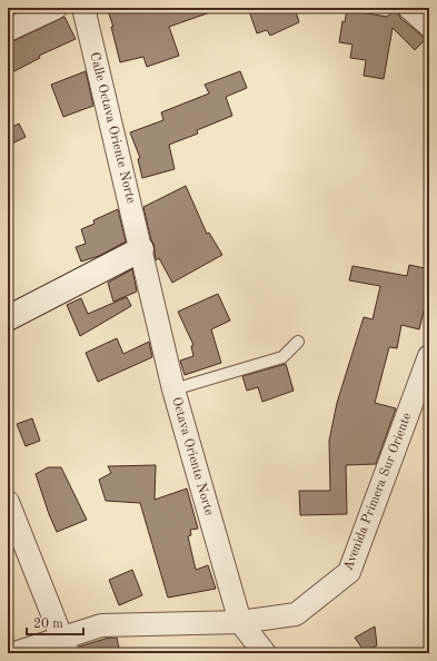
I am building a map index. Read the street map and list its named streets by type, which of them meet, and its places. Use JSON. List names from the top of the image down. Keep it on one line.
{"streets":{"street":["Calle Octava Oriente Norte","Octava Oriente Norte","Avenida Primera Sur Oriente"]},"crossings":[["Calle Octava Oriente Norte","Octava Oriente Norte"],["Octava Oriente Norte","Avenida Primera Sur Oriente"]],"scale_bar":"20 m"}
